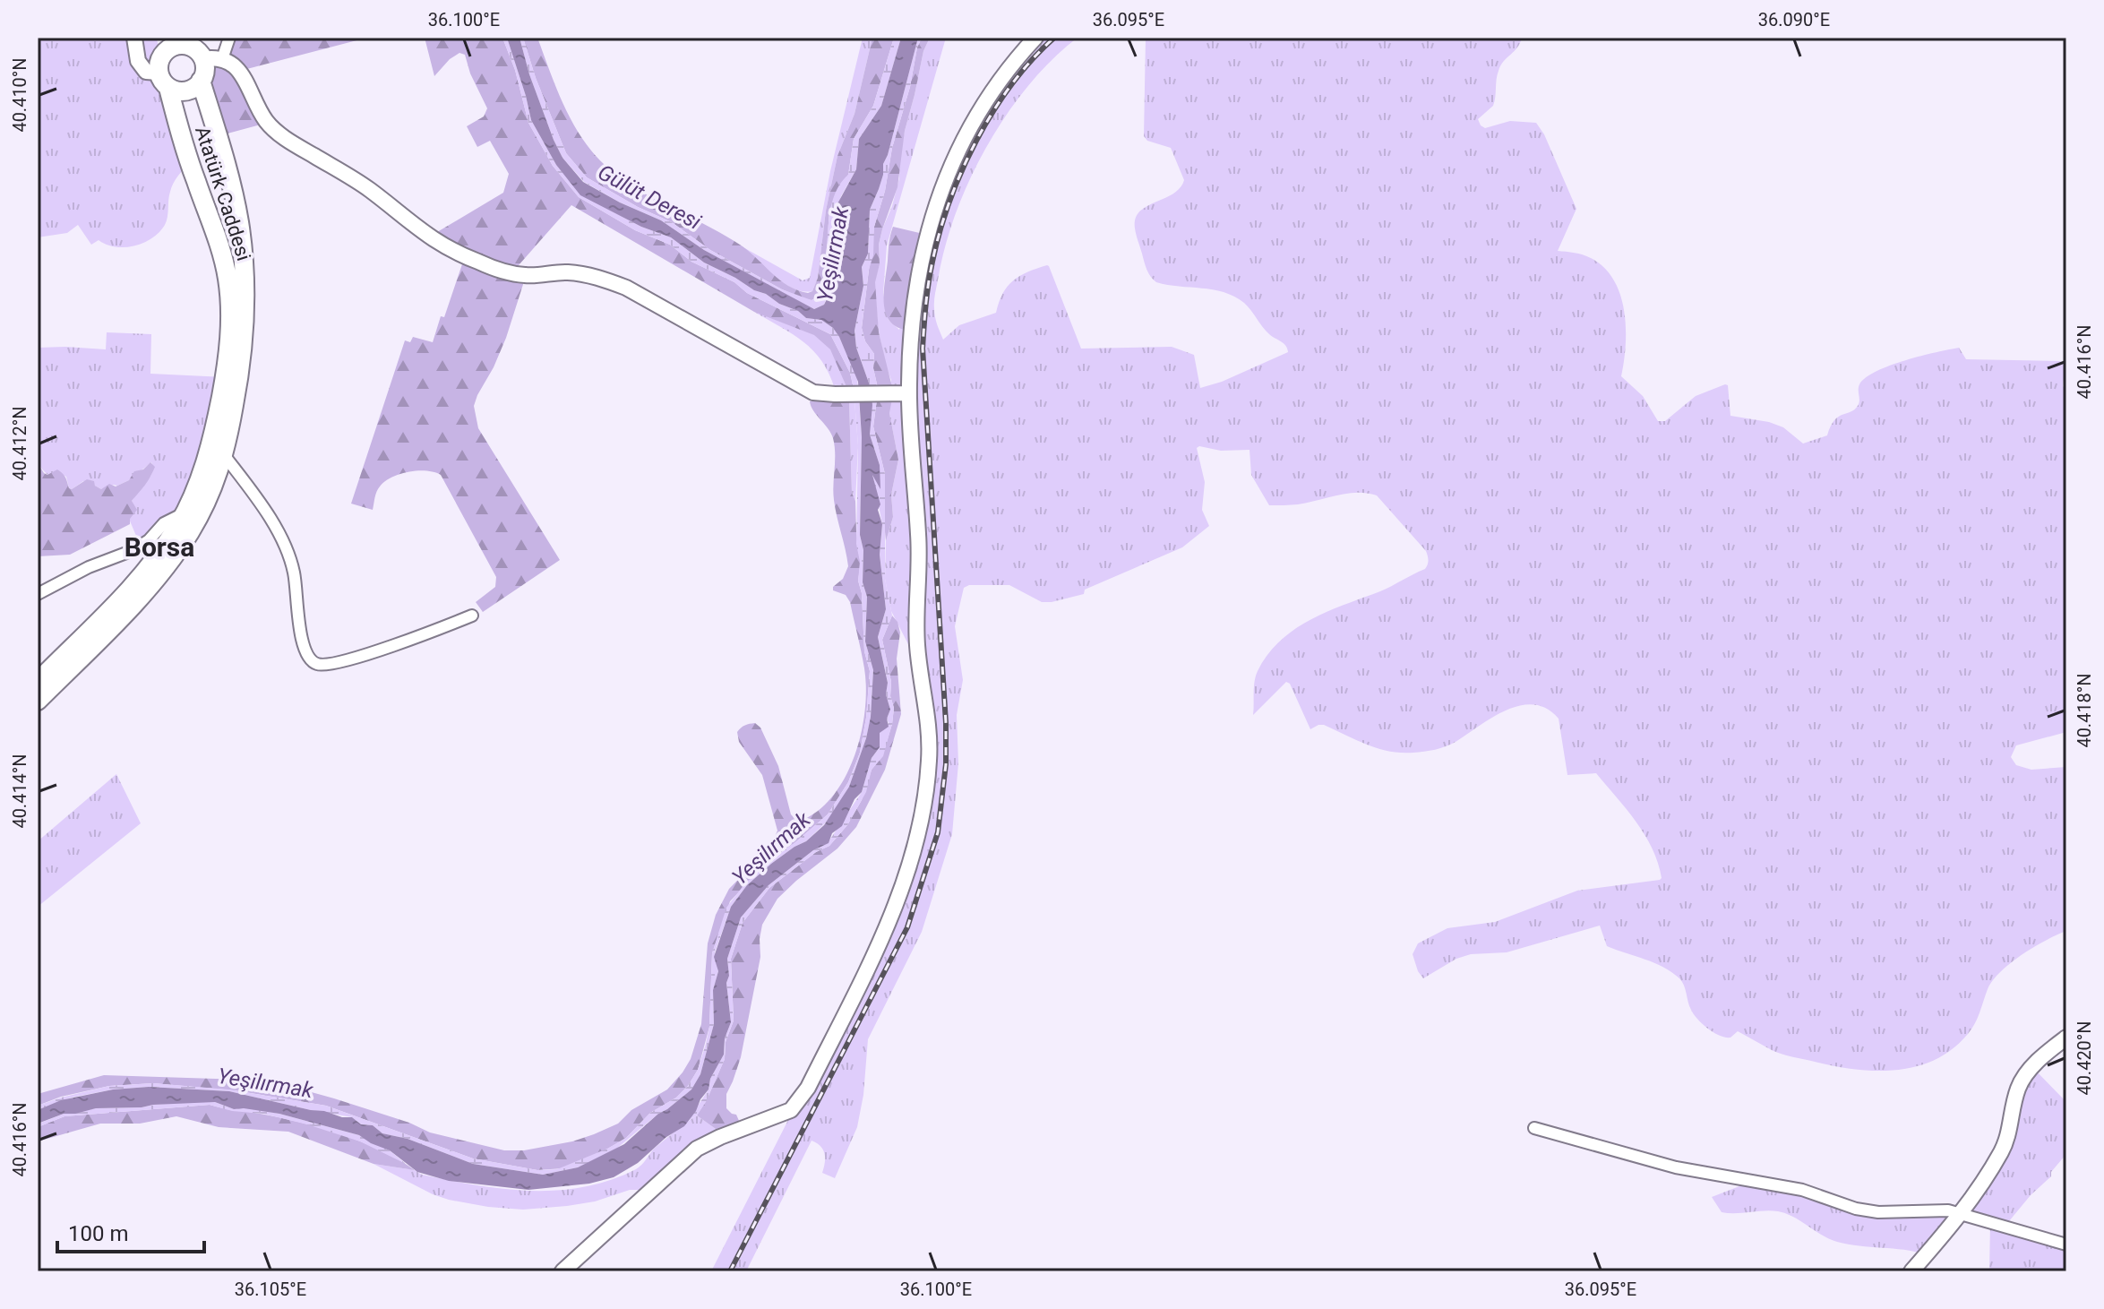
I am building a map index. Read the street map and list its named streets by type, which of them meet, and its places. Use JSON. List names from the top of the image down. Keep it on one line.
{"streets":{"highway":["Atatürk Caddesi"]},"districts":["Borsa"],"water":["Gülüt Deresi","Yeşilırmak"],"scale_bar":"100 m","coordinates":["36.100°E","36.095°E","36.090°E","40.410°N","40.416°N","40.412°N","40.418°N","40.414°N","40.420°N","36.105°E"]}
